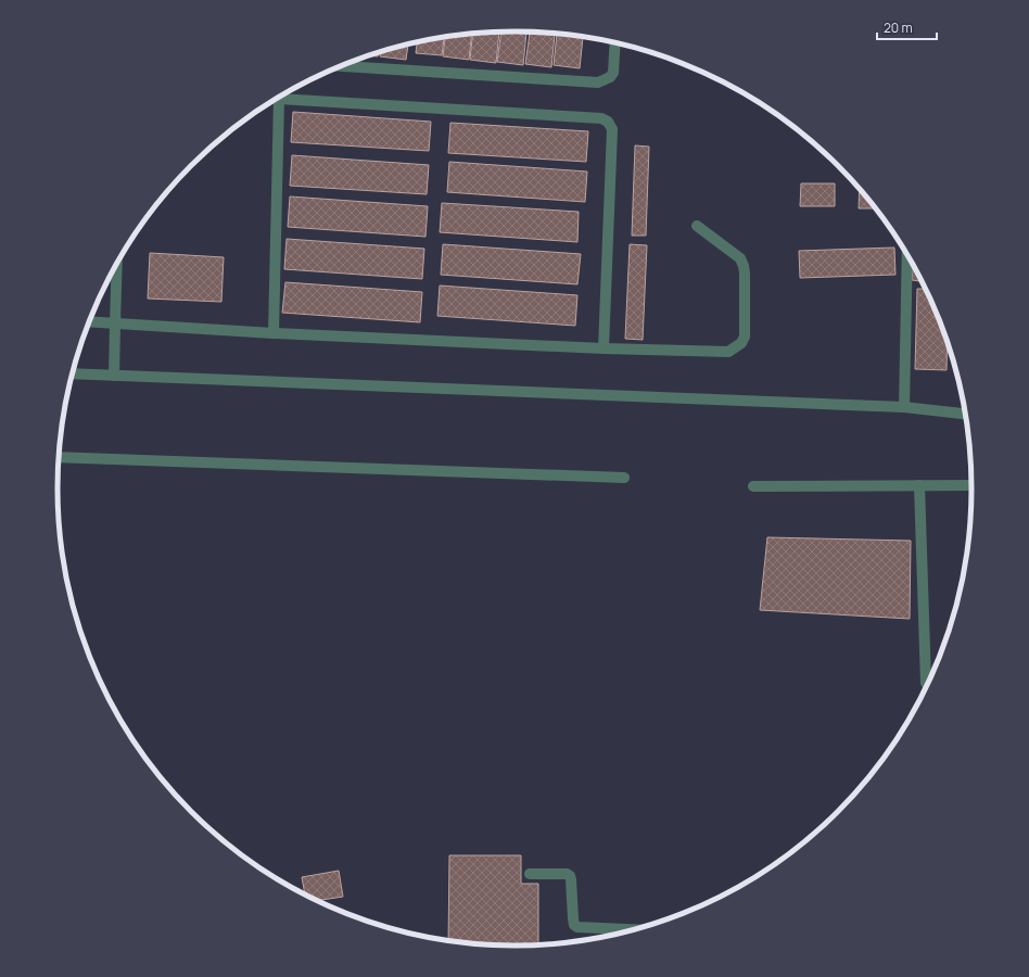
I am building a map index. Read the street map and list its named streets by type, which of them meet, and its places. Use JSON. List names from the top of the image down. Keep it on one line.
{"scale_bar":"20 m"}
